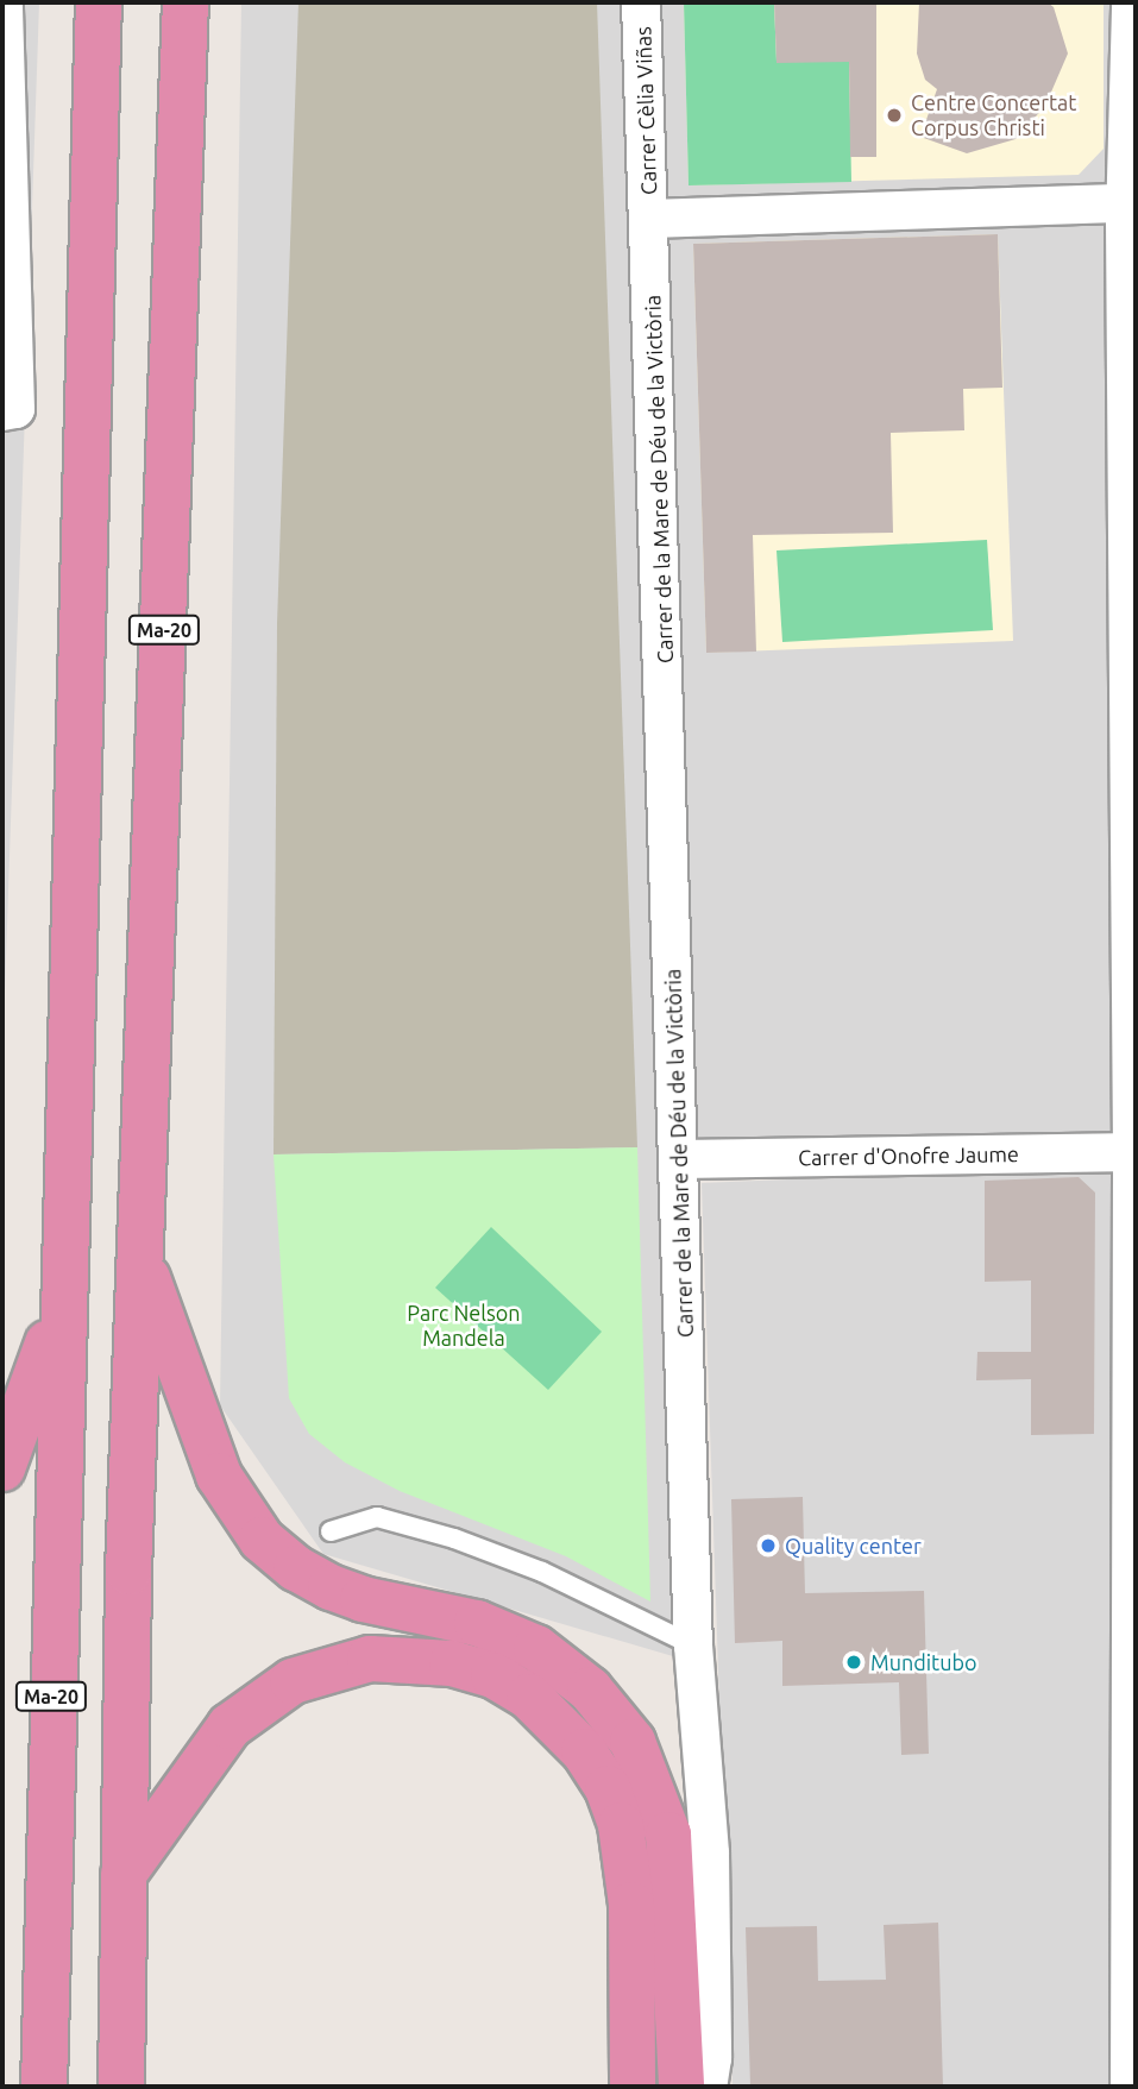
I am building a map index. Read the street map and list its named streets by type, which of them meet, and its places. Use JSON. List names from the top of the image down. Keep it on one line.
{"streets":{"highway":["Ma-20"],"street":["Carrer Cèlia Viñas","Carrer de la Mare de Déu de la Victòria","Carrer d'Onofre Jaume"]},"crossings":[["Carrer Cèlia Viñas","Carrer de la Mare de Déu de la Victòria"],["Carrer de la Mare de Déu de la Victòria","Carrer d'Onofre Jaume"]],"parks":["Parc Nelson Mandela"],"places":["Centre Concertat Corpus Christi","Quality center","Munditubo"]}
